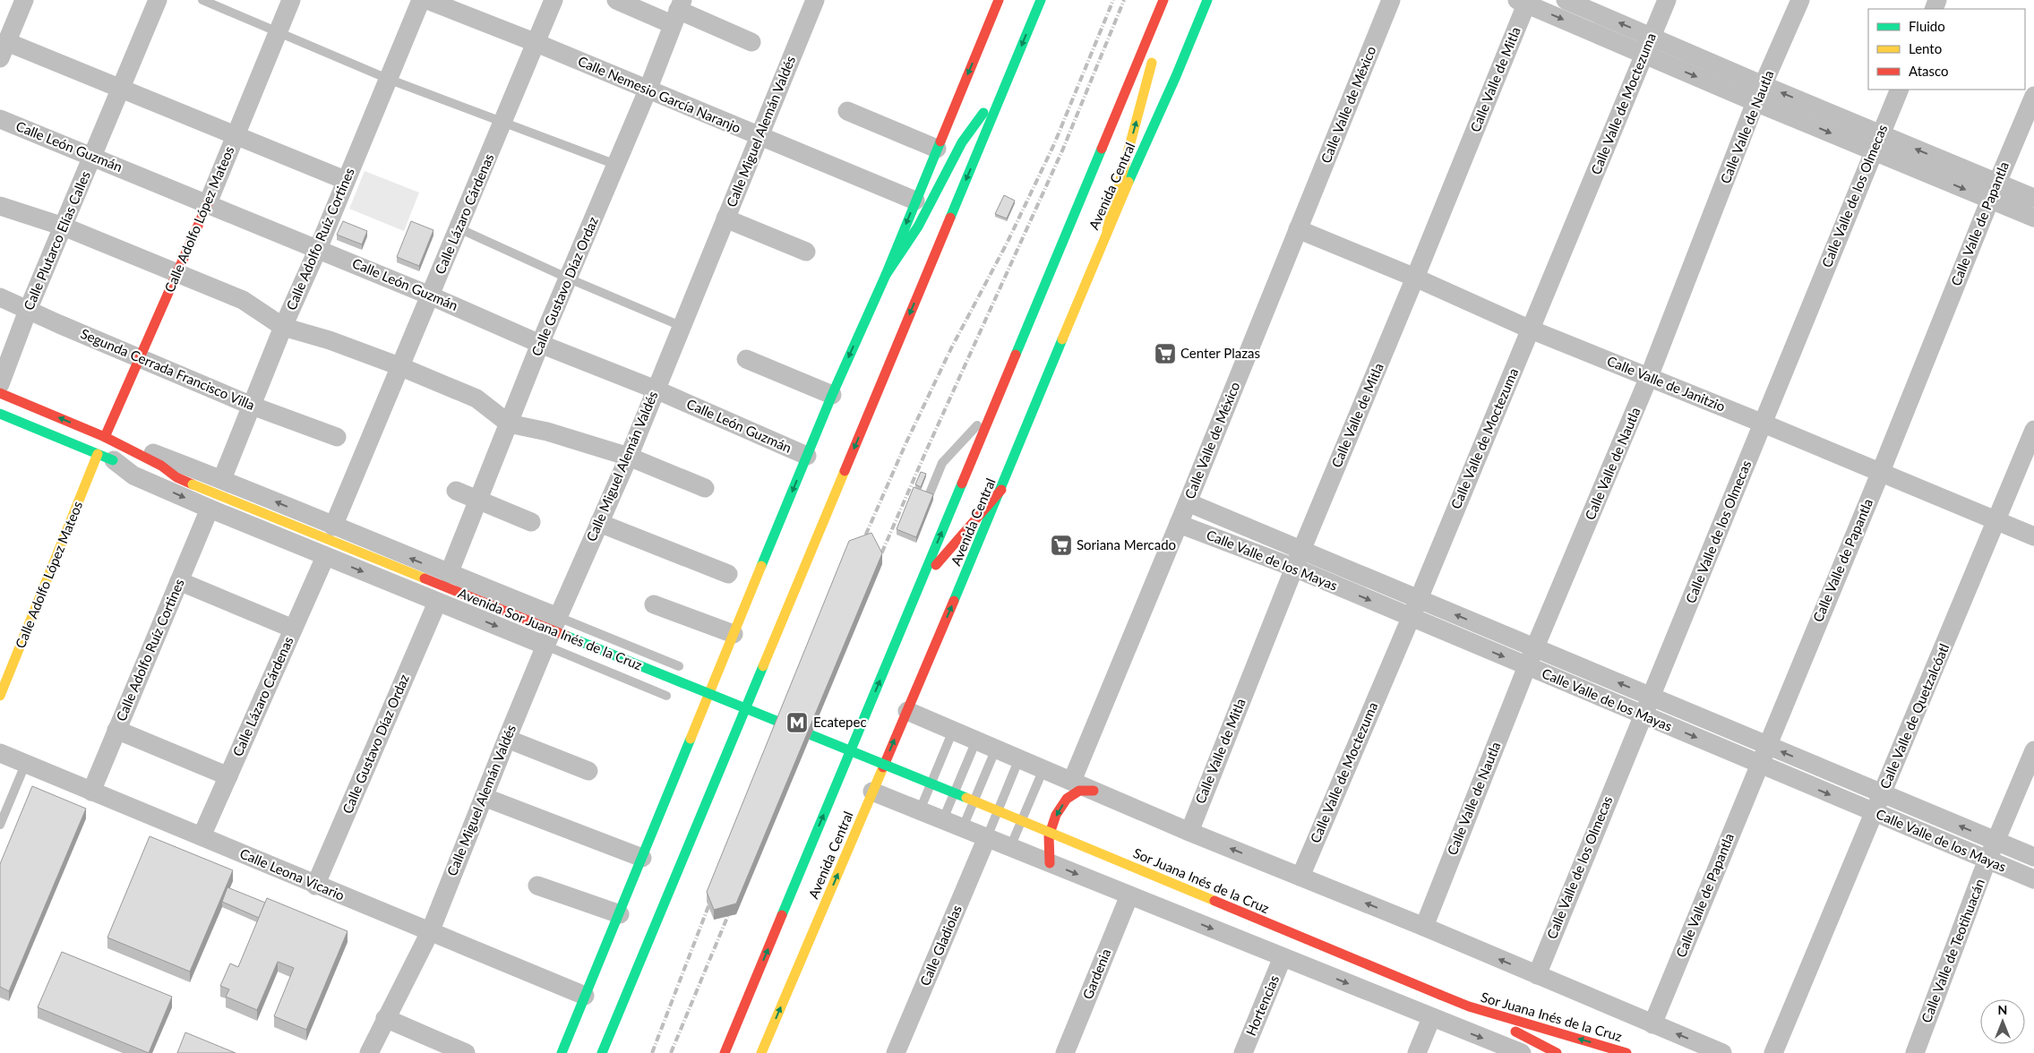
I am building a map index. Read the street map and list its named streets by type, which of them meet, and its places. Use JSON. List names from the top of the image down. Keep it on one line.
{"streets":{"main road":["Avenida Central","Calle Adolfo López Mateos","Avenida Sor Juana Inés de la Cruz","Sor Juana Inés de la Cruz"],"street":["Calle Valle de Mitla","Calle Nemesio García Naranjo","Calle Valle de Moctezuma","Calle Valle de México","Calle Valle de Nautla","Calle Miguel Alemán Valdés","Calle León Guzmán","Calle Valle de los Olmecas","Calle Lázaro Cárdenas","Calle Valle de Papantla","Calle Adolfo Ruíz Cortines","Calle Plutarco Elías Calles","Calle Gustavo Díaz Ordaz","Segunda Cerrada Francisco Villa","Calle Valle de Janitzio","Calle Valle de los Mayas","Calle Valle de Quetzalcóatl","Calle Leona Vicario","Calle Gladiolas","Calle Valle de Teotihuacán","Gardenia","Hortencias"]},"crossings":[["Calle Valle de Mitla","Calle Valle de Janitzio"],["Calle Valle de Mitla","Calle Valle de los Mayas"],["Calle Nemesio García Naranjo","Calle Miguel Alemán Valdés"],["Calle Nemesio García Naranjo","Calle Lázaro Cárdenas"],["Calle Nemesio García Naranjo","Calle Gustavo Díaz Ordaz"],["Calle Valle de Moctezuma","Calle Valle de Janitzio"],["Calle Valle de Moctezuma","Calle Valle de los Mayas"],["Calle Valle de México","Calle Valle de Janitzio"],["Calle Valle de México","Calle Valle de los Mayas"],["Calle Valle de Nautla","Calle Valle de Janitzio"],["Calle Valle de Nautla","Calle Valle de los Mayas"],["Calle Miguel Alemán Valdés","Calle León Guzmán"],["Calle Miguel Alemán Valdés","Avenida Sor Juana Inés de la Cruz"],["Calle Miguel Alemán Valdés","Calle Leona Vicario"],["Calle León Guzmán","Calle Lázaro Cárdenas"],["Calle León Guzmán","Calle Adolfo López Mateos"],["Calle León Guzmán","Calle Adolfo Ruíz Cortines"],["Calle León Guzmán","Calle Plutarco Elías Calles"],["Calle León Guzmán","Calle Gustavo Díaz Ordaz"],["Calle Valle de los Olmecas","Calle Valle de Janitzio"],["Calle Valle de los Olmecas","Calle Valle de los Mayas"],["Calle Lázaro Cárdenas","Avenida Sor Juana Inés de la Cruz"],["Calle Lázaro Cárdenas","Calle Leona Vicario"],["Calle Adolfo López Mateos","Segunda Cerrada Francisco Villa"],["Calle Adolfo López Mateos","Avenida Sor Juana Inés de la Cruz"],["Calle Valle de Papantla","Calle Valle de Janitzio"],["Calle Valle de Papantla","Calle Valle de los Mayas"],["Calle Adolfo Ruíz Cortines","Segunda Cerrada Francisco Villa"],["Calle Adolfo Ruíz Cortines","Avenida Sor Juana Inés de la Cruz"],["Calle Adolfo Ruíz Cortines","Calle Leona Vicario"],["Calle Plutarco Elías Calles","Segunda Cerrada Francisco Villa"],["Calle Gustavo Díaz Ordaz","Avenida Sor Juana Inés de la Cruz"],["Calle Gustavo Díaz Ordaz","Calle Leona Vicario"],["Calle Valle de Janitzio","Calle Valle de Quetzalcóatl"],["Calle Valle de los Mayas","Calle Valle de Quetzalcóatl"],["Calle Valle de los Mayas","Calle Valle de Teotihuacán"],["Avenida Sor Juana Inés de la Cruz","Sor Juana Inés de la Cruz"]],"one_way":["Avenida Central"],"places":{"supermarket":["Center Plazas","Soriana Mercado"],"metro station":["Ecatepec"]},"legend":["Fluido","Lento","Atasco"],"north":"top"}
